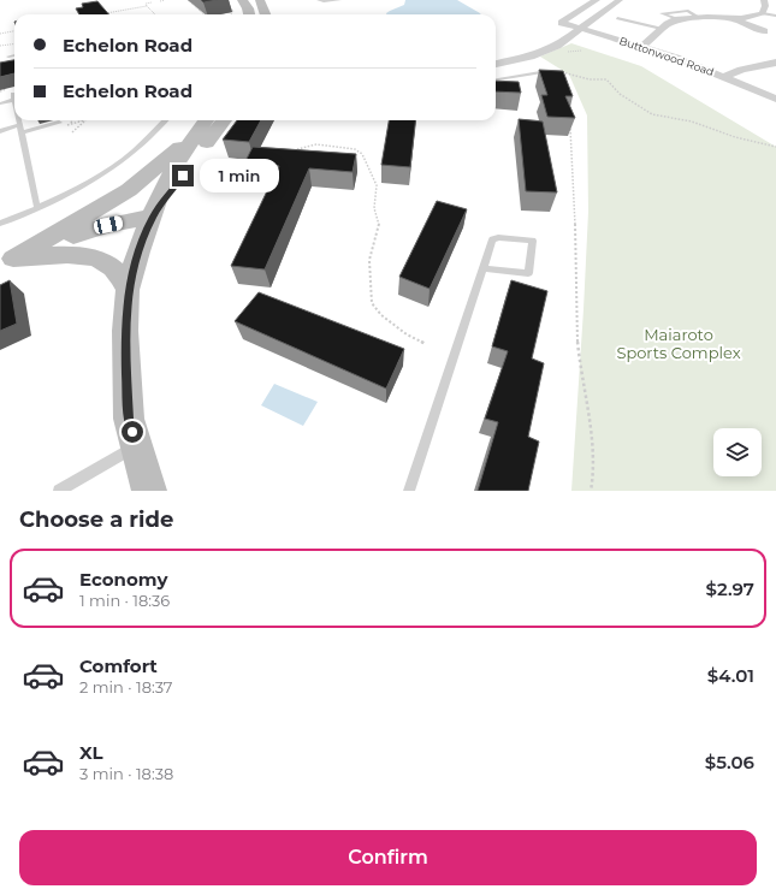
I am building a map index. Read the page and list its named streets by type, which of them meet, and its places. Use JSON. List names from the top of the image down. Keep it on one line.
{"streets":{"street":["Buttonwood Road"]},"parks":["Maiaroto Sports Complex"],"page":{"banner":["Echelon Road","Echelon Road"],"bubble":"1 min","heading":"Choose a ride","list":[{"name":"Economy","note":"1 min · 18:36","value":"$2.97"},{"name":"Comfort","note":"2 min · 18:37","value":"$4.01"},{"name":"XL","note":"3 min · 18:38","value":"$5.06"}],"buttons":"Confirm"}}
